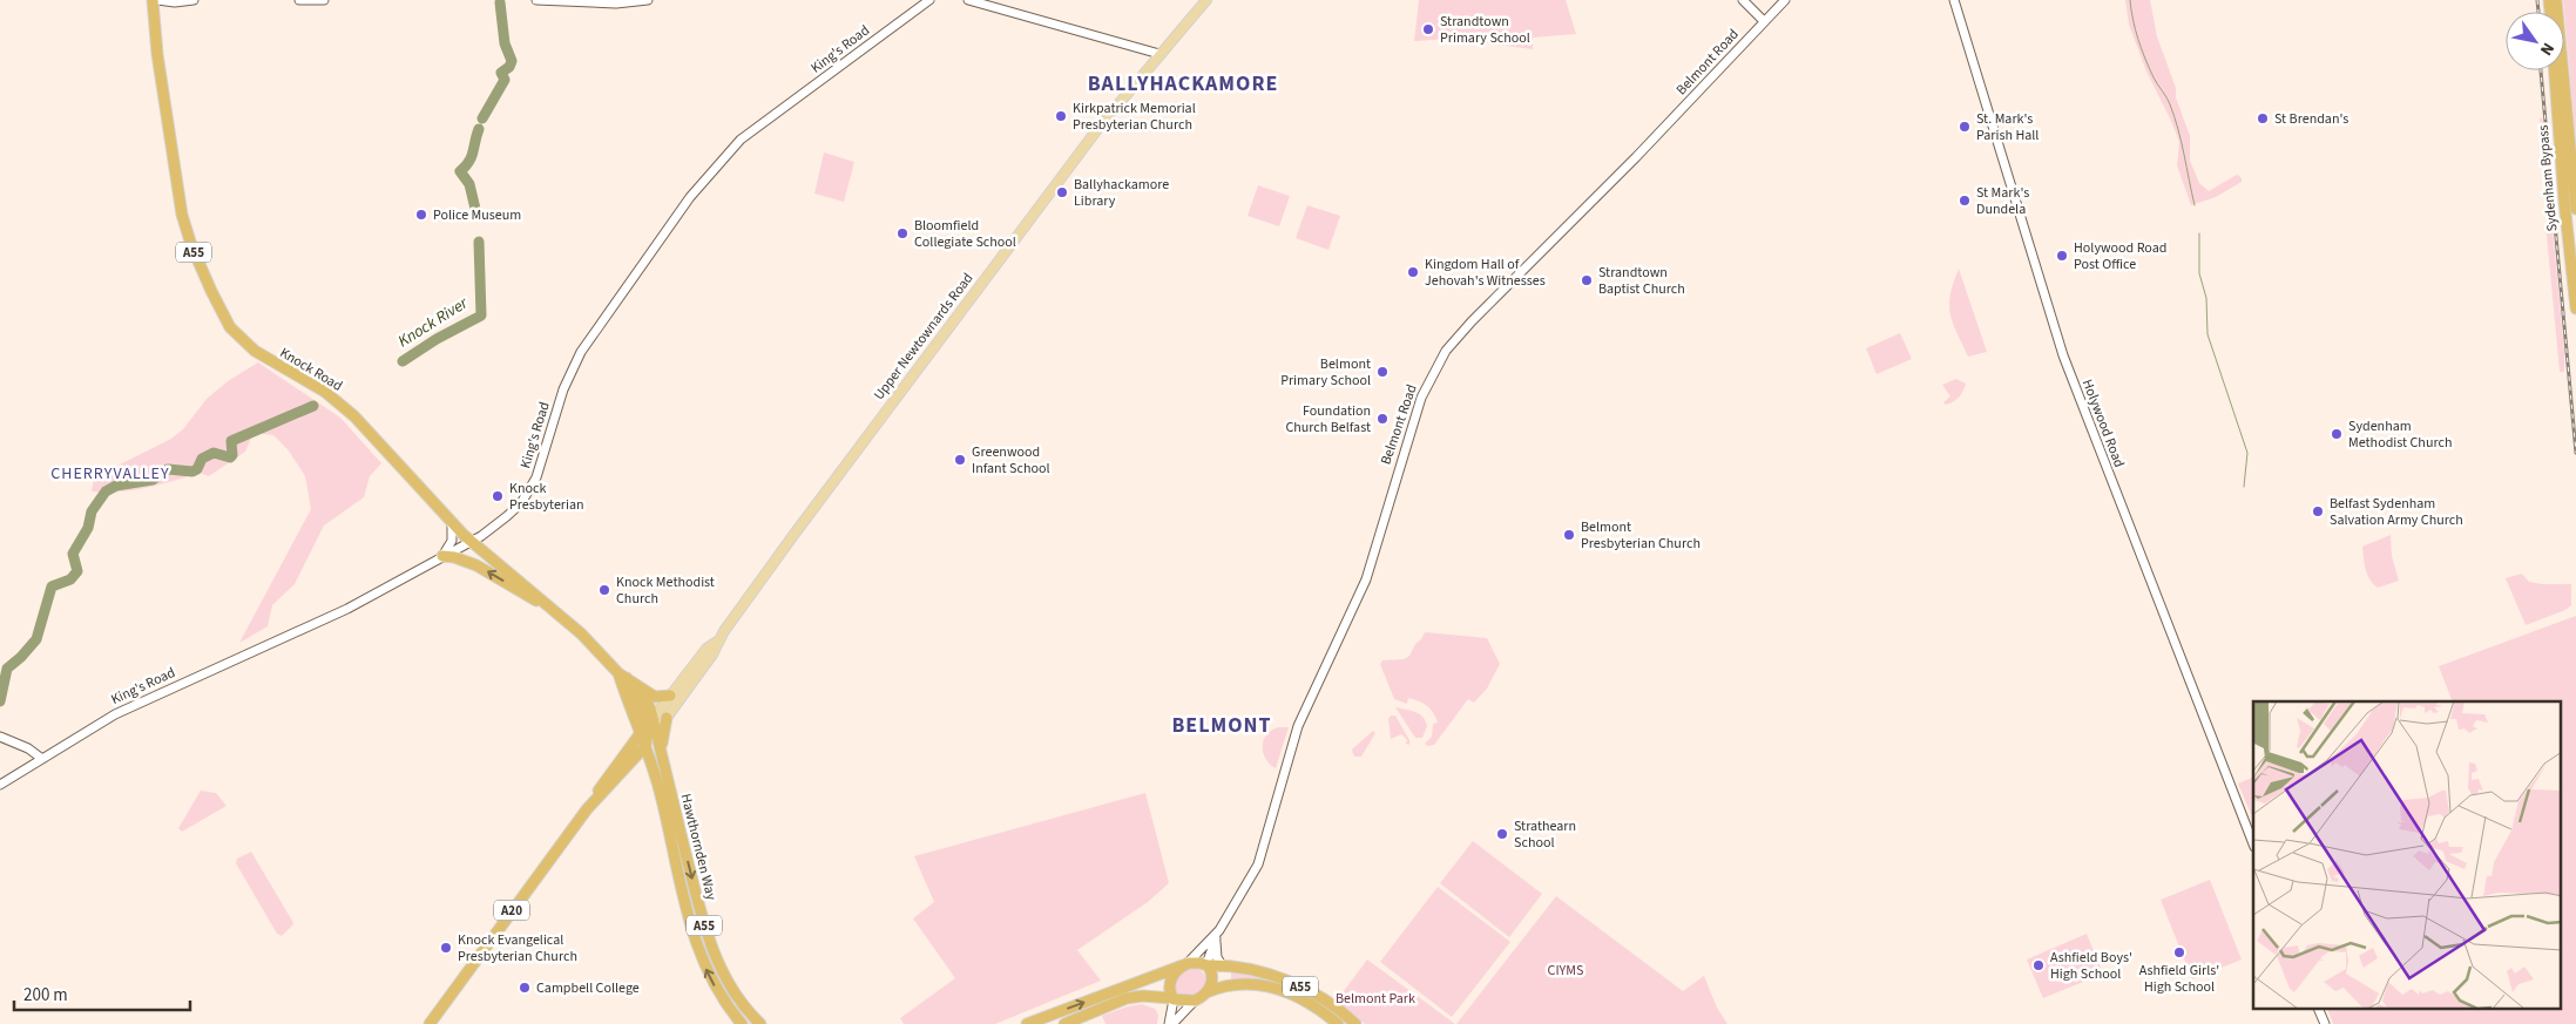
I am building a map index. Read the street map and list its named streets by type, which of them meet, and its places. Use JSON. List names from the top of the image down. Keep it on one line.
{"streets":{"highway":["Sydenham Bypass","A55","Upper Newtownards Road","Knock Road","Hawthornden Way","A20"],"main road":["King's Road","Belmont Road","Holywood Road"]},"crossings":[["King's Road","Knock Road"],["Belmont Road","A55"],["Upper Newtownards Road","Knock Road"],["Upper Newtownards Road","Hawthornden Way"],["Knock Road","Hawthornden Way"]],"districts":["BALLYHACKAMORE","CHERRYVALLEY","BELMONT"],"water":["Knock River"],"parks":["CIYMS","Belmont Park"],"places":["Strandtown Primary School","Kirkpatrick Memorial Presbyterian Church","St Brendan's","St. Mark's Parish Hall","Ballyhackamore Library","St Mark's Dundela","Police Museum","Bloomfield Collegiate School","Holywood Road Post Office","Kingdom Hall of Jehovah's Witnesses","Strandtown Baptist Church","Belmont Primary School","Foundation Church Belfast","Sydenham Methodist Church","Greenwood Infant School","Knock Presbyterian","Belfast Sydenham Salvation Army Church","Belmont Presbyterian Church","Knock Methodist Church","Strathearn School","Knock Evangelical Presbyterian Church","Ashfield Girls' High School","Ashfield Boys' High School","Campbell College"],"scale_bar":"200 m","north":"bottom right"}
